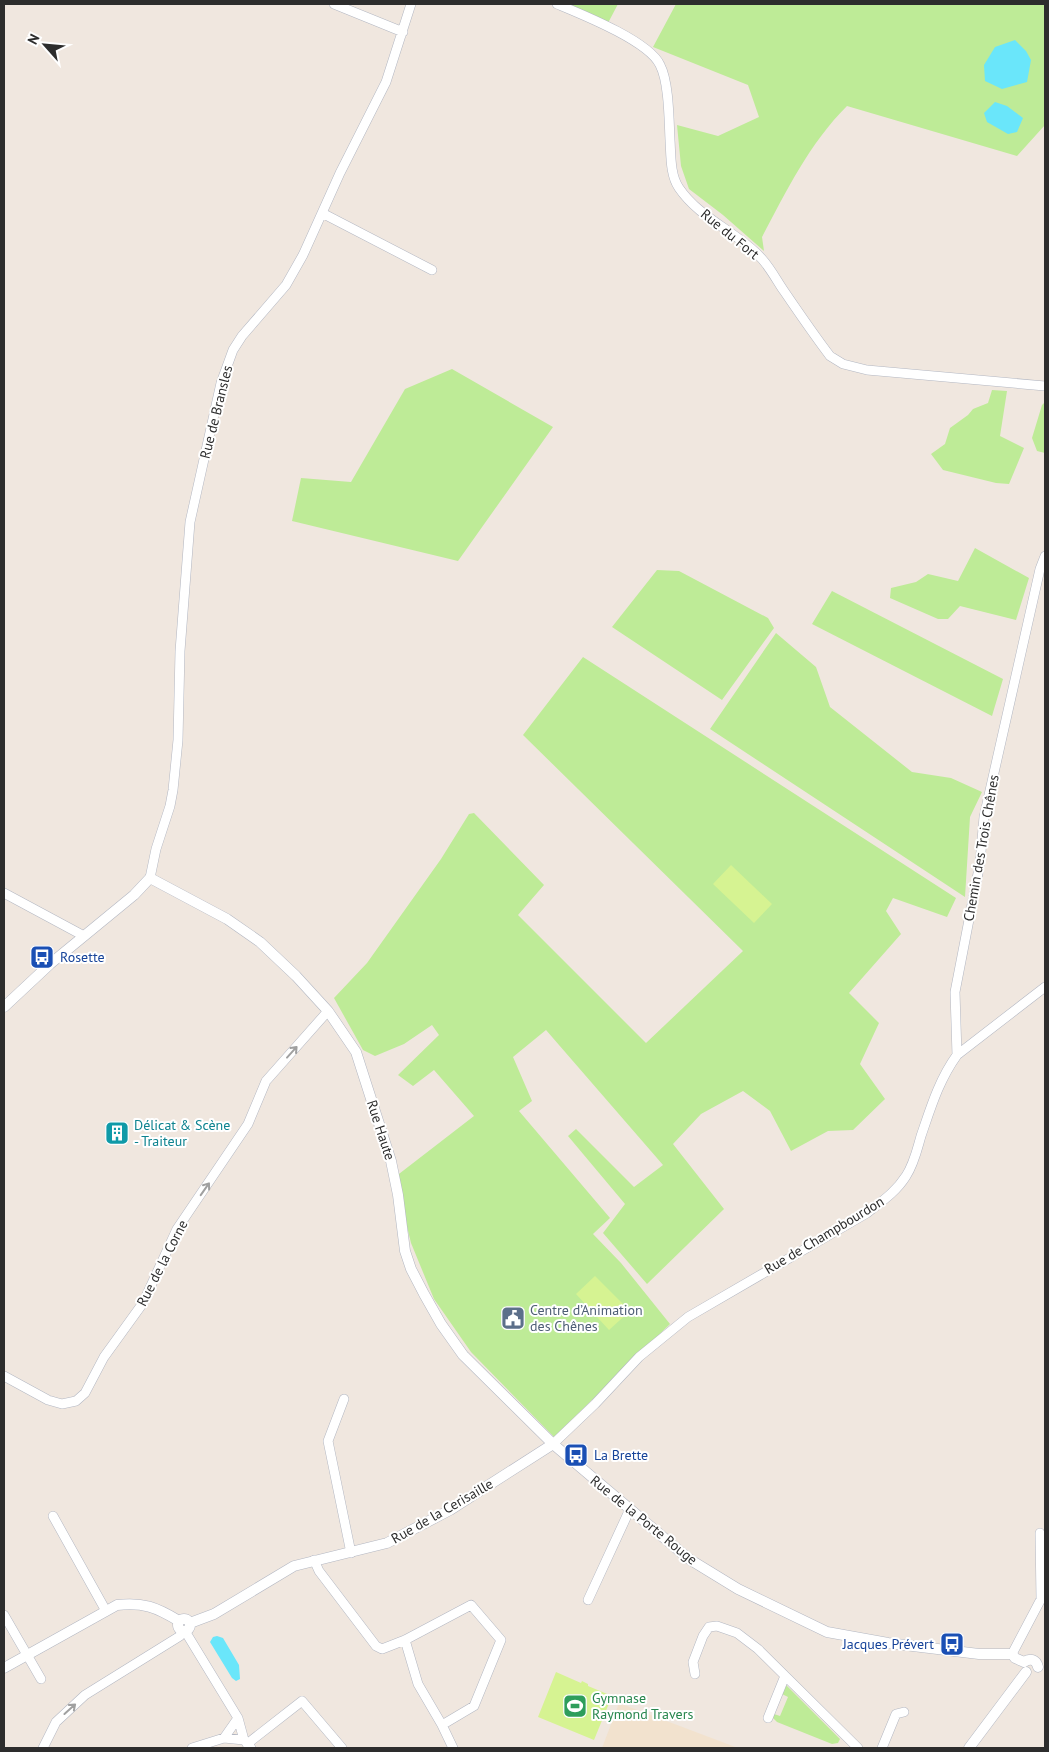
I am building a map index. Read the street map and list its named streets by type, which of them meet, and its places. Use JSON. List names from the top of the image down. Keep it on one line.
{"streets":{"street":["Rue du Fort","Rue de Bransles","Chemin des Trois Chênes","Rue Haute","Rue de Champbourdon","Rue de la Corne","Rue de la Cerisaille","Rue de la Porte Rouge"]},"crossings":[["Rue de Bransles","Rue Haute"],["Chemin des Trois Chênes","Rue de Champbourdon"],["Rue Haute","Rue de Champbourdon"],["Rue Haute","Rue de la Corne"],["Rue Haute","Rue de la Cerisaille"],["Rue Haute","Rue de la Porte Rouge"],["Rue de Champbourdon","Rue de la Cerisaille"],["Rue de Champbourdon","Rue de la Porte Rouge"],["Rue de la Cerisaille","Rue de la Porte Rouge"]],"one_way":["Rue de la Corne"],"places":{"bus stop":["Rosette","La Brette","Jacques Prévert"],"building":["Délicat & Scène - Traiteur"],"public building":["Centre d’Animation des Chênes"],"sports":["Gymnase Raymond Travers"]},"north":"top left"}
